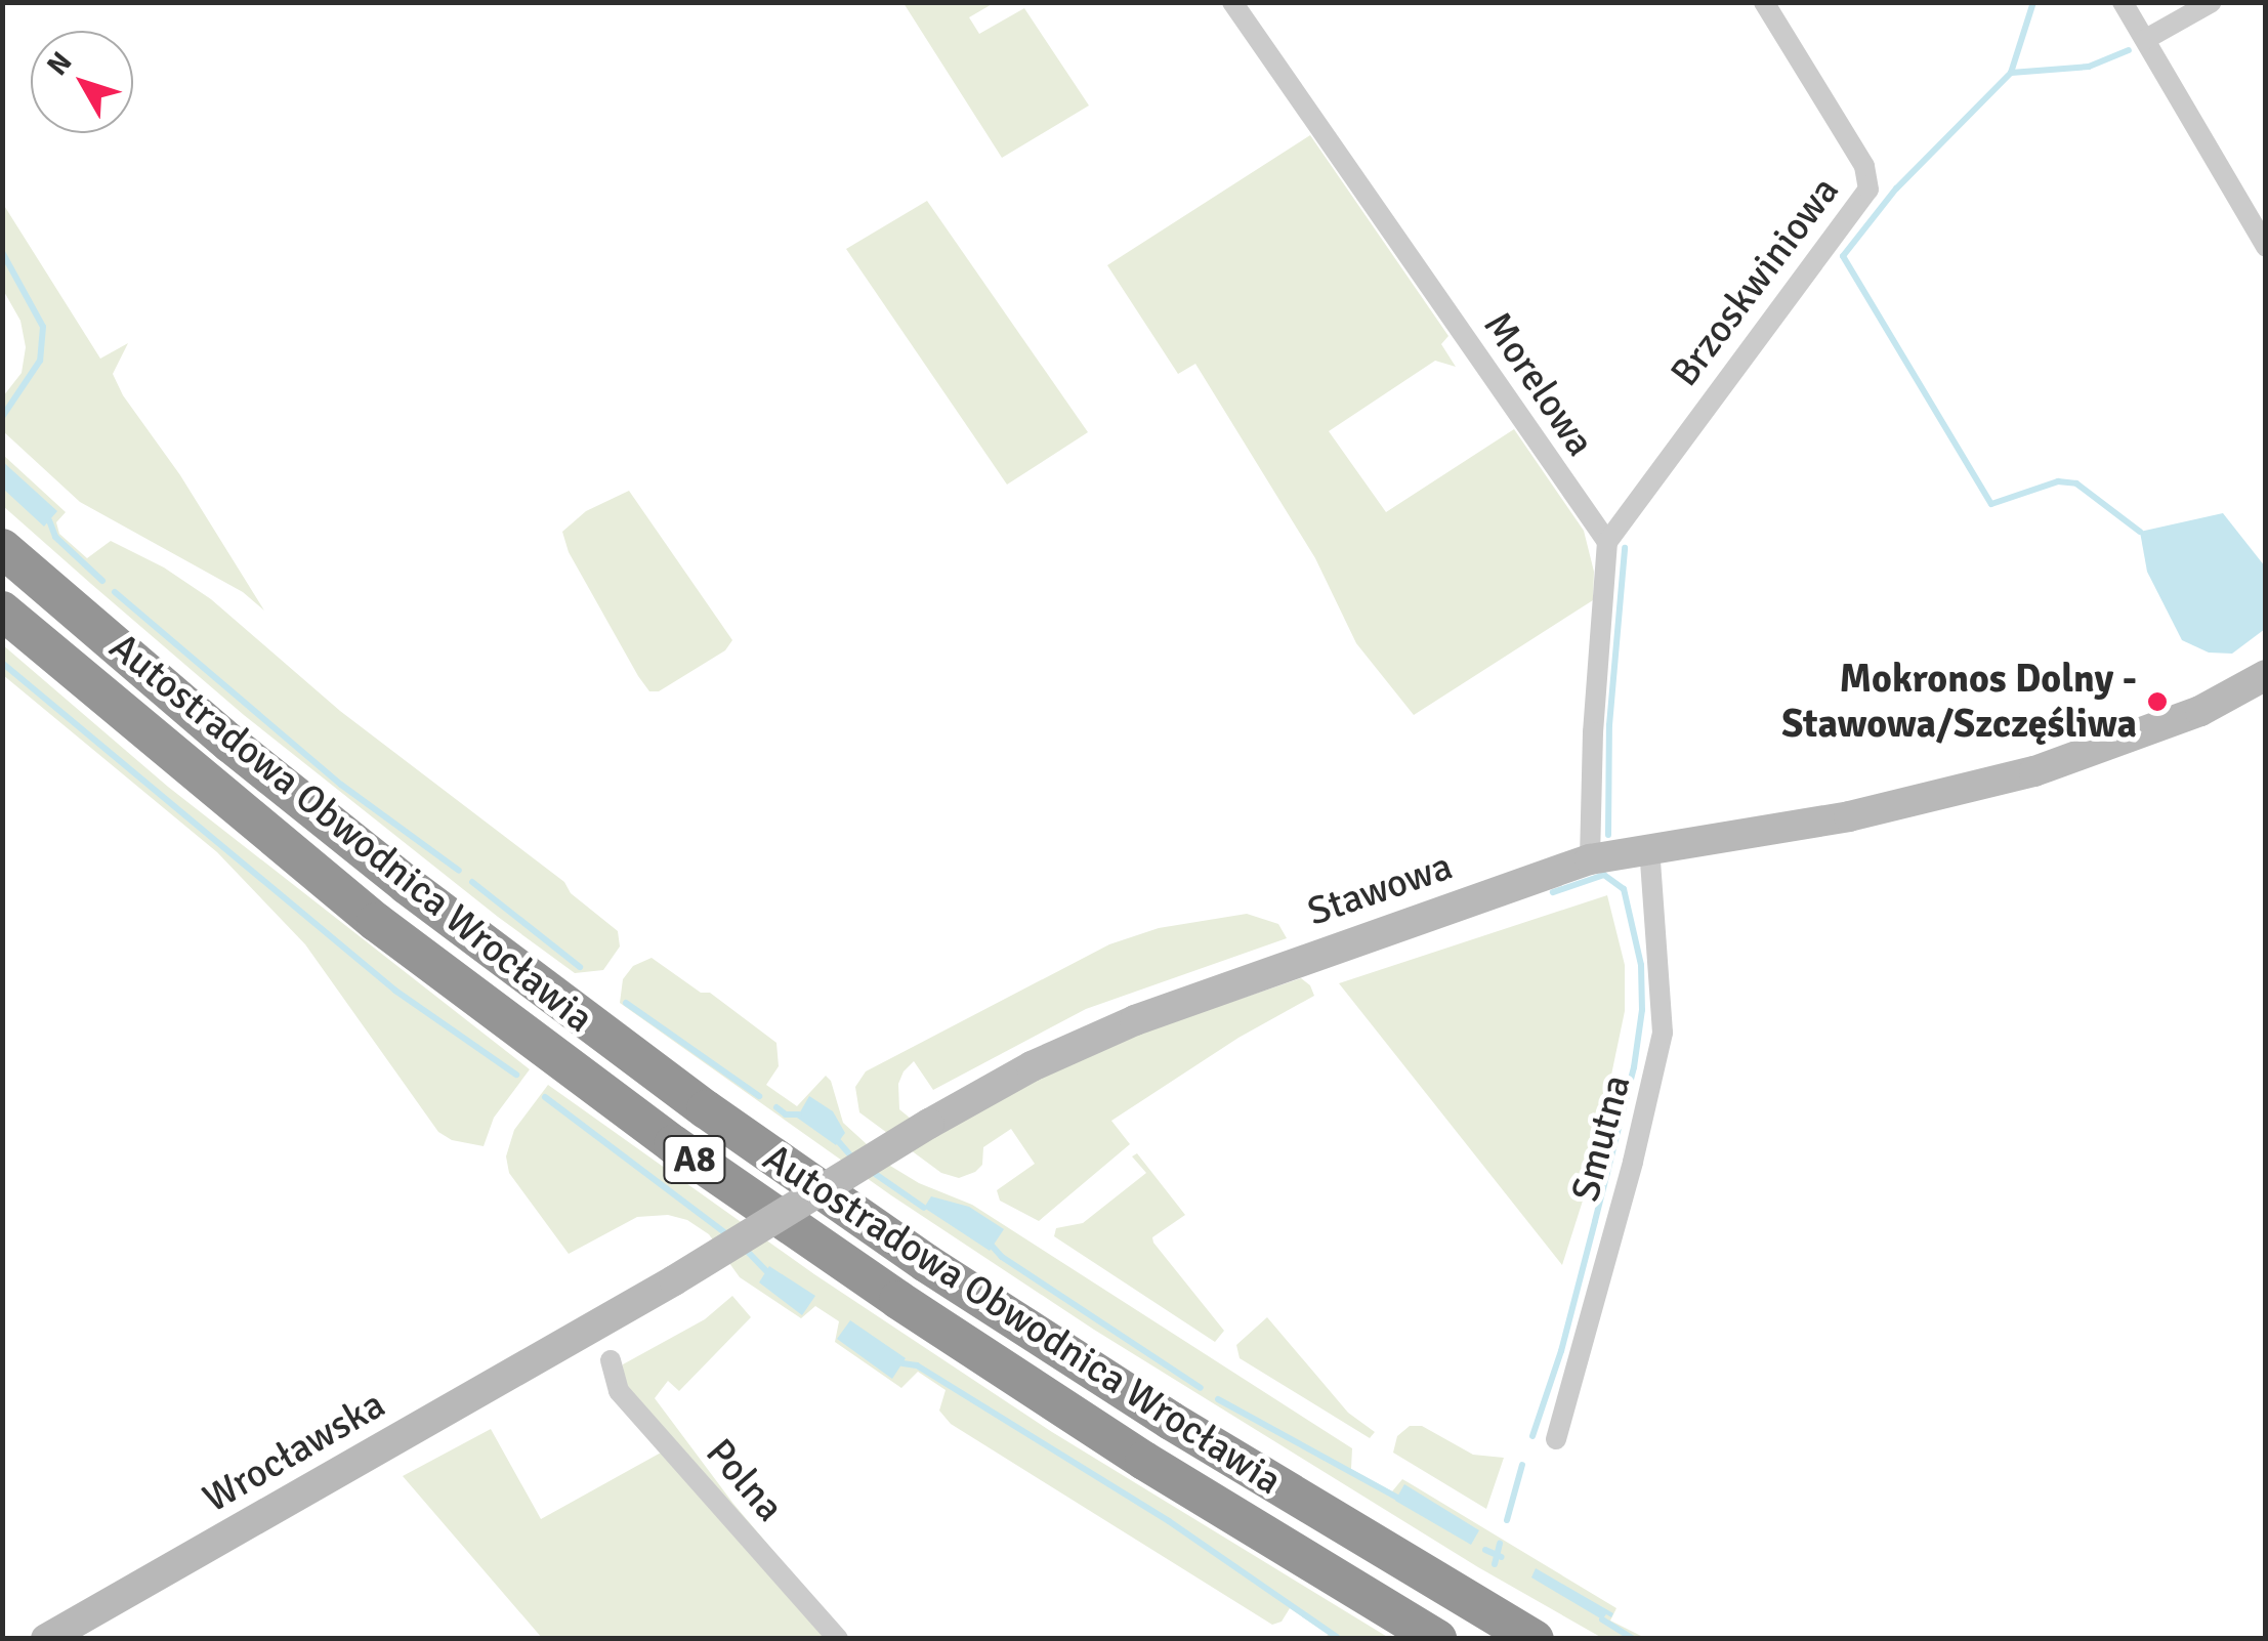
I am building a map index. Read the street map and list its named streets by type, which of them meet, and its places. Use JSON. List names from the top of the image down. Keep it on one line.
{"streets":{"highway":["Autostradowa Obwodnica Wrocławia","A8"],"street":["Brzoskwiniowa","Morelowa","Stawowa","Smutna","Wrocławska","Polna"]},"crossings":[["Brzoskwiniowa","Morelowa"],["Stawowa","Smutna"],["Stawowa","Wrocławska"]],"places":["Mokronos Dolny - Stawowa/Szczęśliwa"],"north":"top left"}
